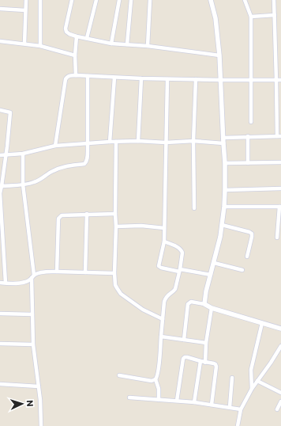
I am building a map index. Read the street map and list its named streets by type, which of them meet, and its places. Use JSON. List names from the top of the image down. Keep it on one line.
{"north":"right"}
